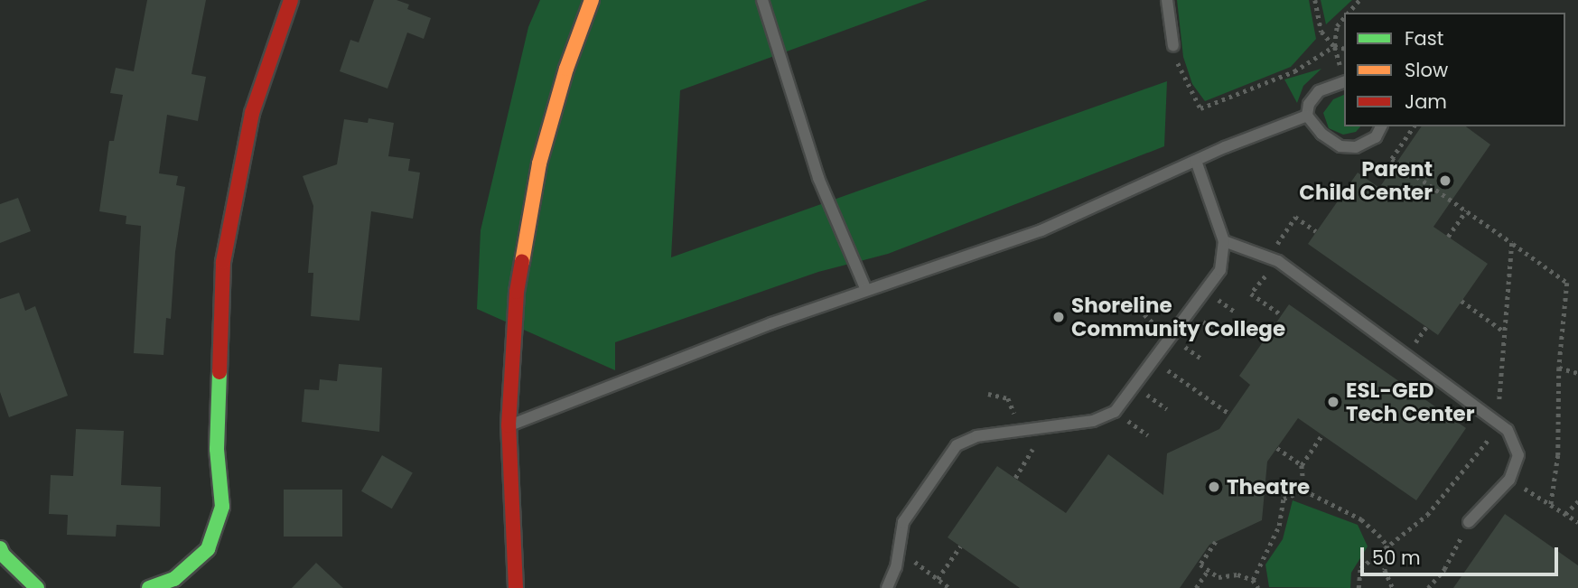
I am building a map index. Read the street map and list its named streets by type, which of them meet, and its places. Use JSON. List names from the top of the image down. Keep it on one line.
{"places":["Parent Child Center","Shoreline Community College","ESL-GED Tech Center","Theatre"],"legend":["Fast","Slow","Jam"],"scale_bar":"50 m"}
